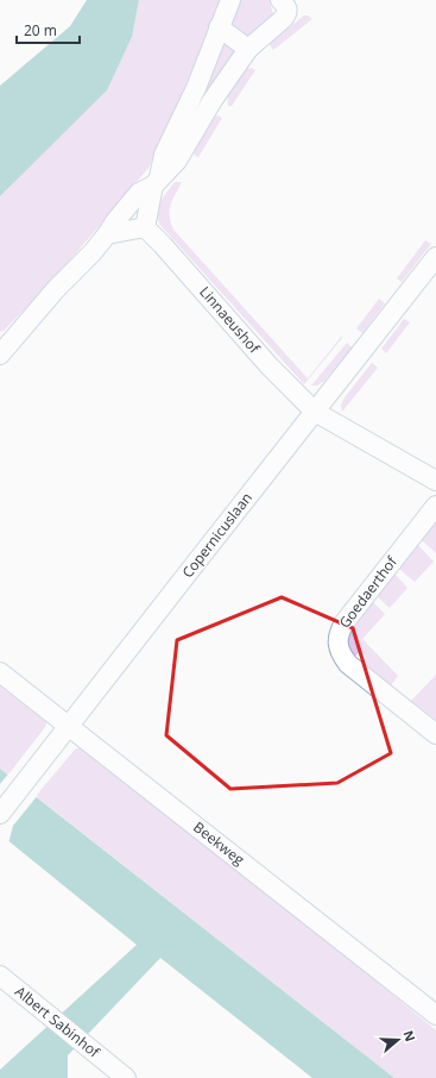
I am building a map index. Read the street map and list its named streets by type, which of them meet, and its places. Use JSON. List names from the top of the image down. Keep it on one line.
{"streets":{"street":["Linnaeushof","Copernicuslaan","Goedaerthof","Beekweg","Albert Sabinhof"]},"crossings":[["Linnaeushof","Copernicuslaan"],["Copernicuslaan","Beekweg"]],"scale_bar":"20 m","north":"right"}
